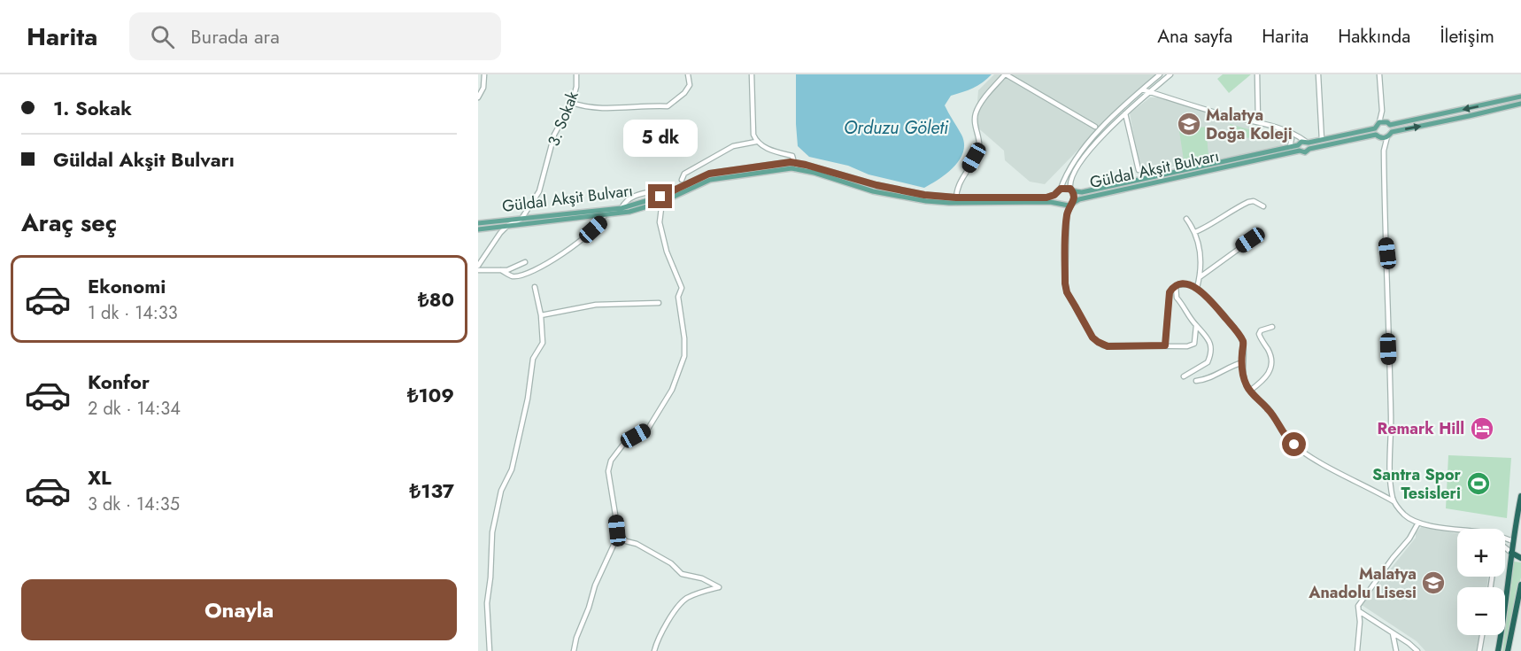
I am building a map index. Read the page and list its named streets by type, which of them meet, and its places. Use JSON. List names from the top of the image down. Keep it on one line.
{"streets":{"main road":["Güldal Akşit Bulvarı"],"street":["3. Sokak"]},"crossings":[["3. Sokak","Güldal Akşit Bulvarı"]],"water":["Orduzu Göleti"],"places":{"school or university":["Malatya Doğa Koleji","Malatya Anadolu Lisesi"],"hotel":["Remark Hill"],"sports":["Santra Spor Tesisleri"]},"page":{"header":"Harita","search":"Burada ara","nav":["Ana sayfa","Harita","Hakkında","İletişim"],"banner":["1. Sokak","Güldal Akşit Bulvarı"],"bubble":"5 dk","heading":"Araç seç","list":[{"name":"Ekonomi","note":"1 dk · 14:33","value":"₺80"},{"name":"Konfor","note":"2 dk · 14:34","value":"₺109"},{"name":"XL","note":"3 dk · 14:35","value":"₺137"}],"map_buttons":["+","−"],"buttons":"Onayla"}}
